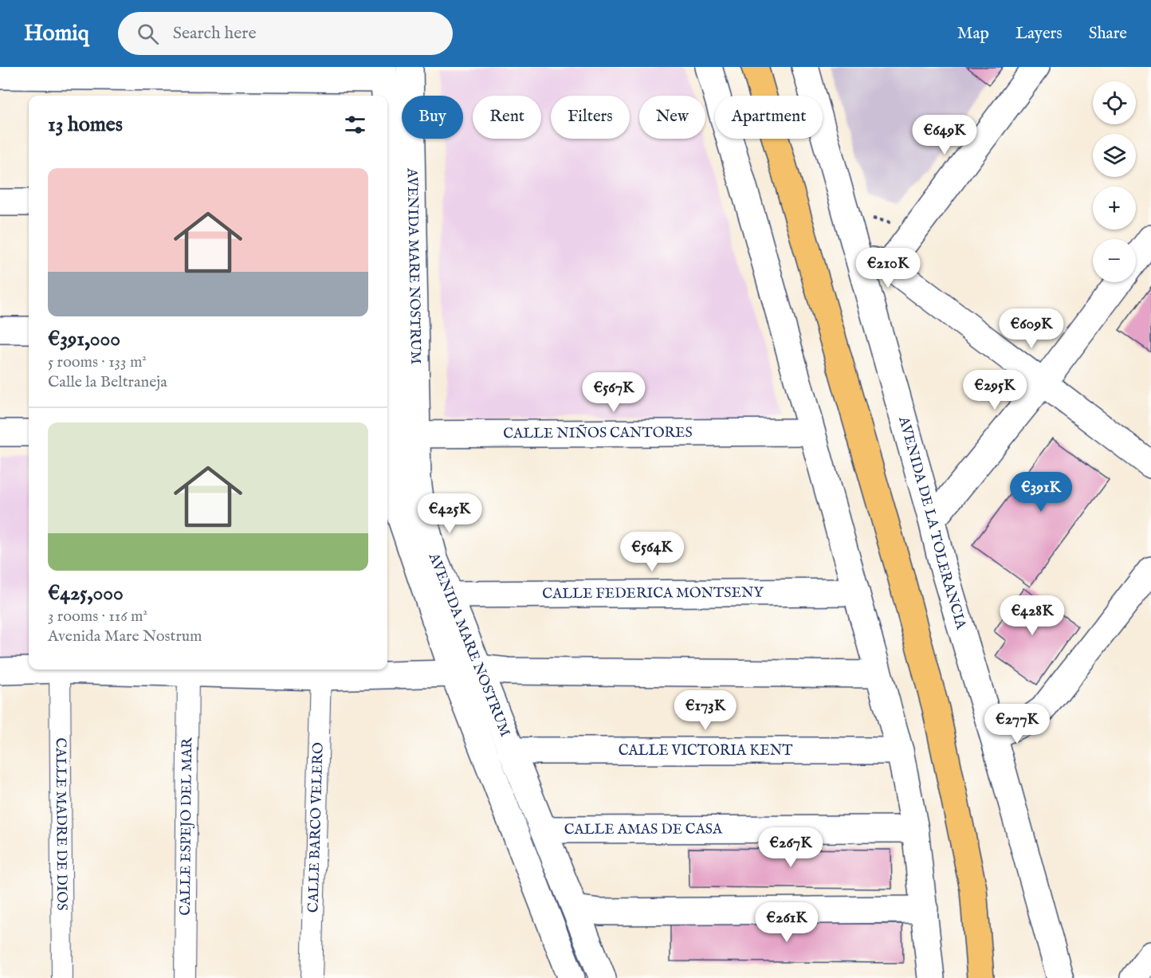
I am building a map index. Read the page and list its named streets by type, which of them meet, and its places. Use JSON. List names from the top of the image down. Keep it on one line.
{"streets":{"street":["AVENIDA MARE NOSTRUM","CALLE NIÑOS CANTORES","AVENIDA DE LA TOLERANCIA","CALLE FEDERICA MONTSENY","CALLE VICTORIA KENT","CALLE MADRE DE DIOS","CALLE ESPEJO DEL MAR","CALLE BARCO VELERO","CALLE AMAS DE CASA"]},"crossings":[["AVENIDA MARE NOSTRUM","CALLE NIÑOS CANTORES"],["AVENIDA MARE NOSTRUM","CALLE FEDERICA MONTSENY"],["AVENIDA MARE NOSTRUM","CALLE VICTORIA KENT"],["AVENIDA MARE NOSTRUM","CALLE AMAS DE CASA"]],"page":{"header":"Homiq","search":"Search here","nav":["Map","Layers","Share"],"map_buttons":["+","−"],"chip":["Buy","Rent","Filters","New","Apartment"],"heading":"13 homes","price":["€649K","€210K","€609K","€295K","€567K","€391K","€425K","€564K","€428K","€173K","€277K","€267K","€261K"],"list":[{"name":"€391,000","note":"5 rooms · 133 m² · Calle la Beltraneja"},{"name":"€425,000","note":"3 rooms · 116 m² · Avenida Mare Nostrum"}]}}
